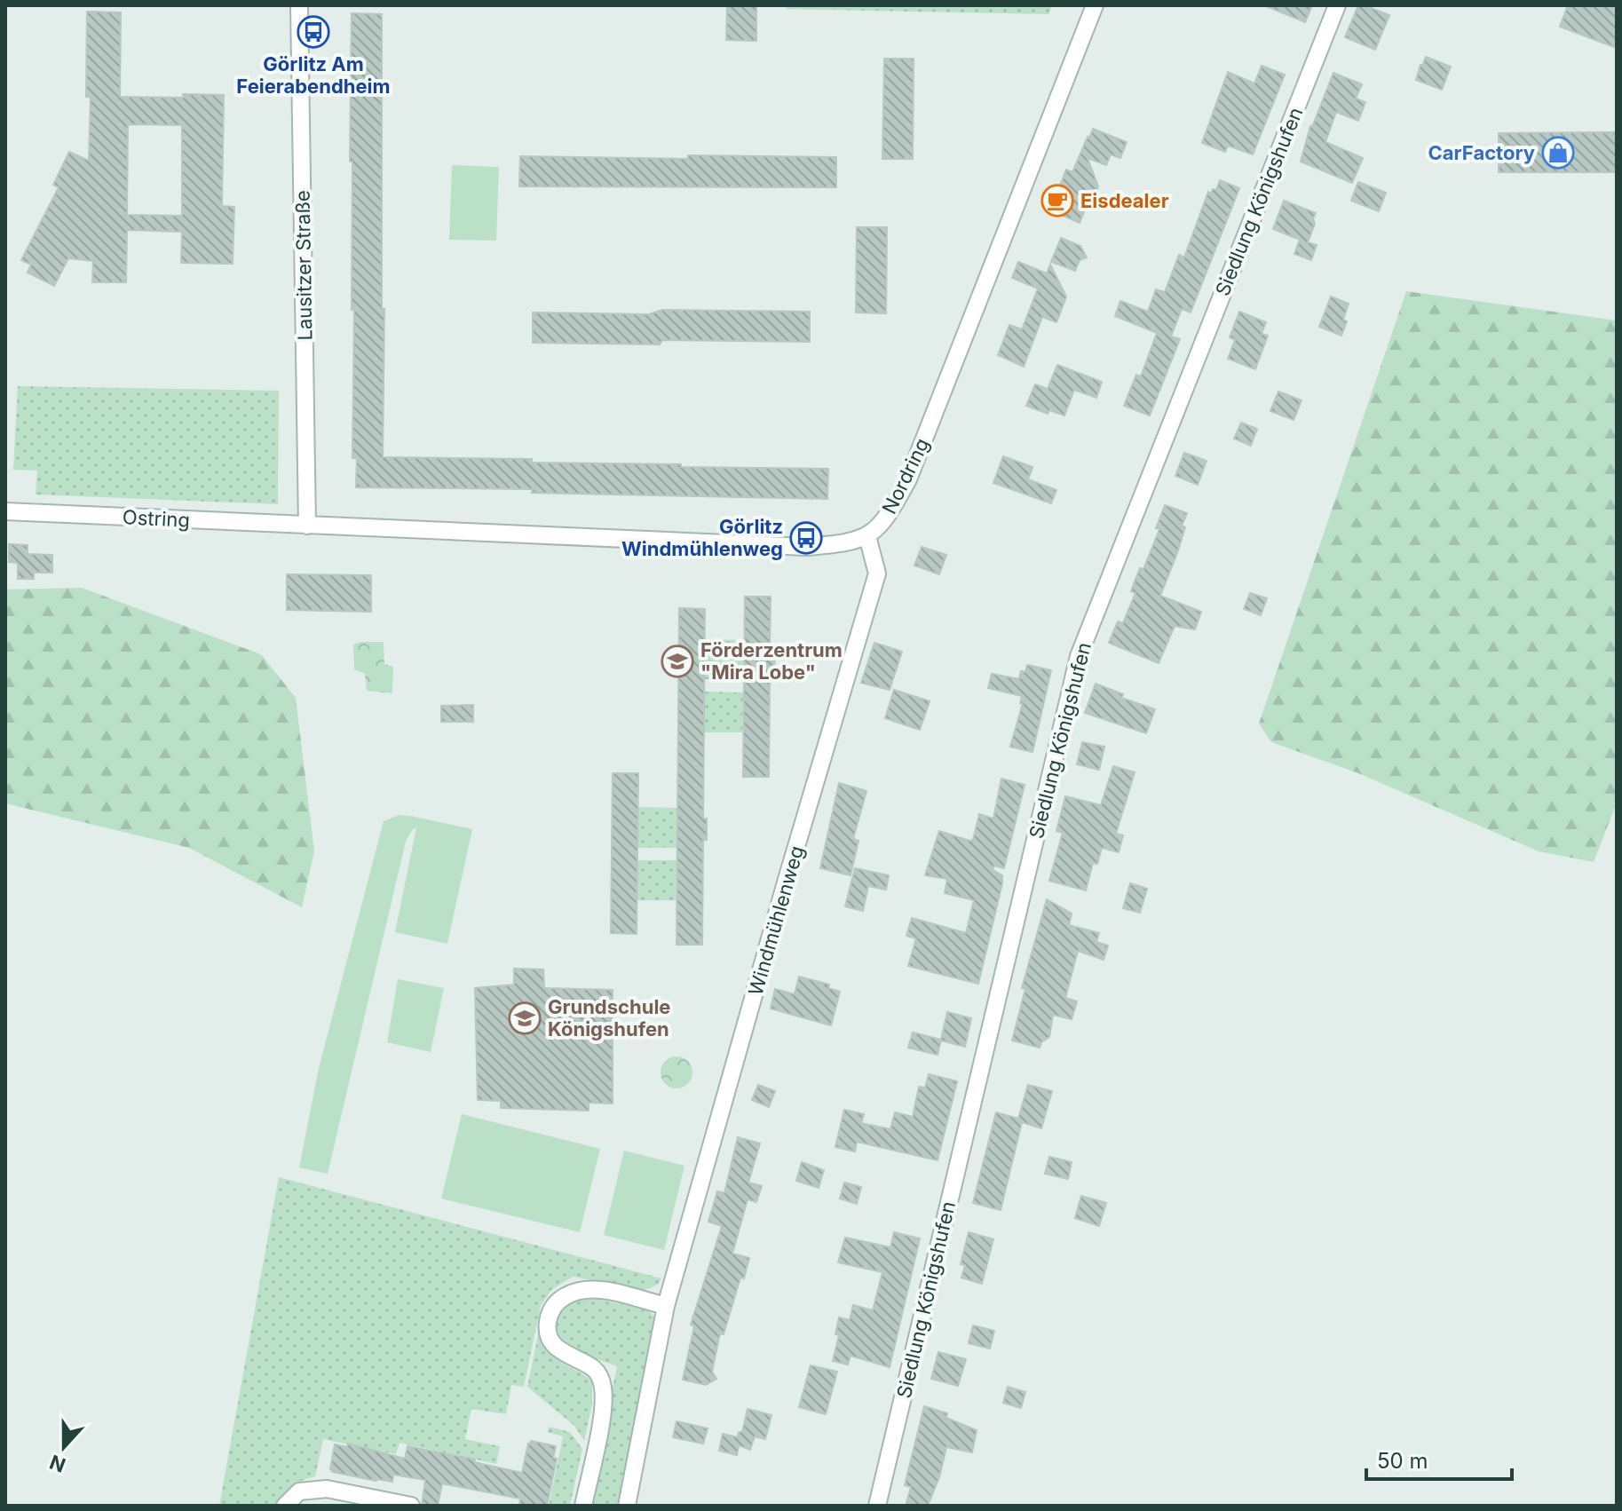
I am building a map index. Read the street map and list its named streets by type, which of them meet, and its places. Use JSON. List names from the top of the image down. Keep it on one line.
{"streets":{"street":["Siedlung Königshufen","Lausitzer Straße","Nordring","Ostring","Windmühlenweg"]},"crossings":[["Lausitzer Straße","Ostring"],["Nordring","Windmühlenweg"]],"places":{"bus stop":["Görlitz Am Feierabendheim","Görlitz Windmühlenweg"],"shop":["CarFactory"],"cafe":["Eisdealer"],"school or university":["Förderzentrum \"Mira Lobe\"","Grundschule Königshufen"]},"scale_bar":"50 m","north":"bottom"}
